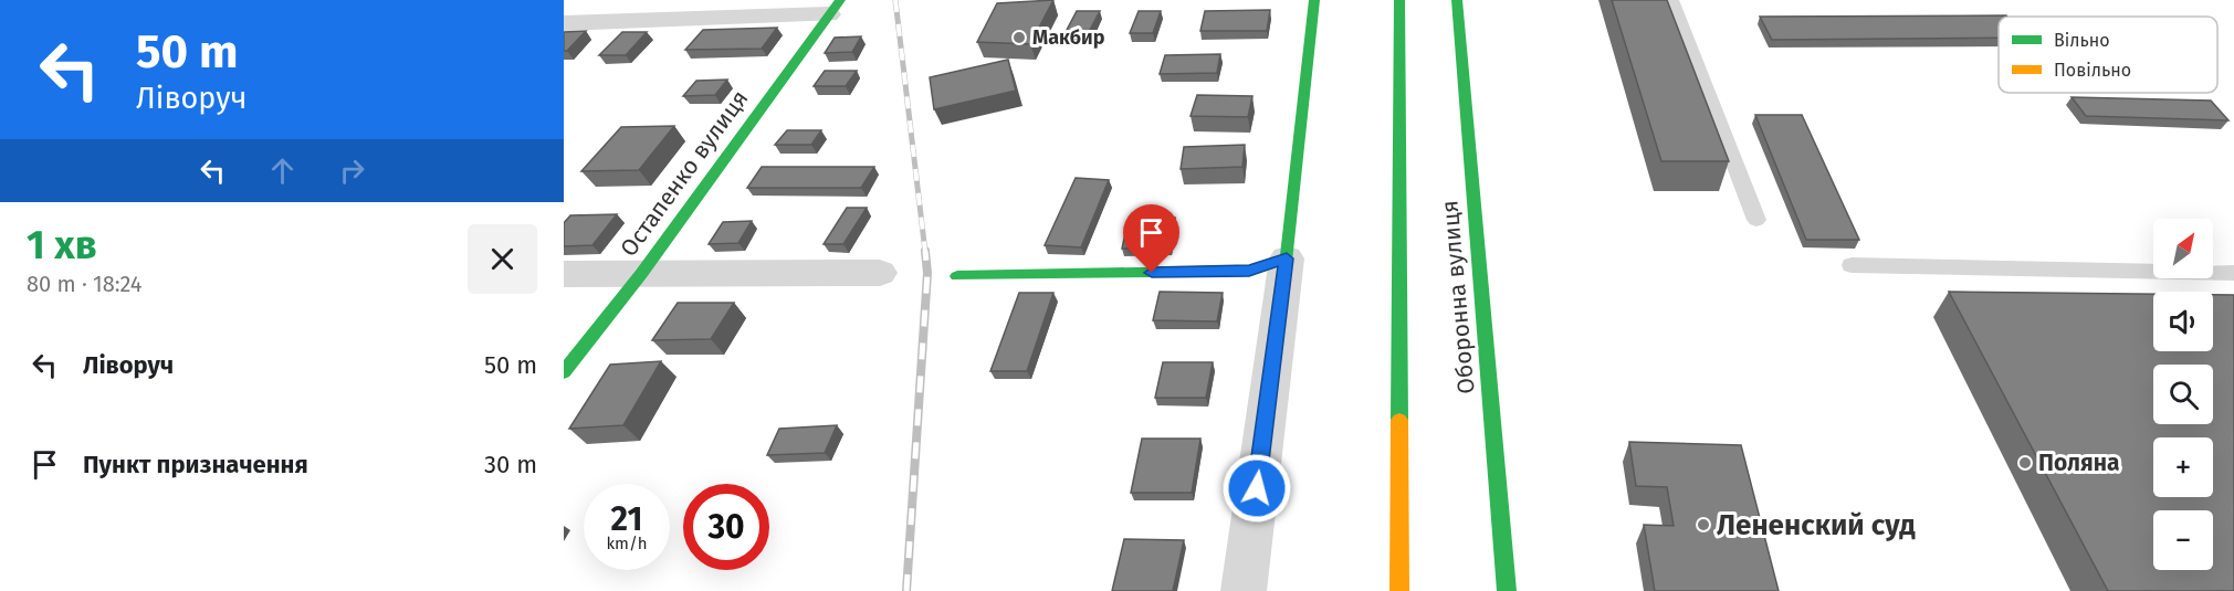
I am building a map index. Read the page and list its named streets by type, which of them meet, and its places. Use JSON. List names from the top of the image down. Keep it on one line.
{"streets":{"main road":["Остапенко вулиця","Оборонна вулиця"]},"places":["Макбир","Поляна","Лененский суд"],"legend":["Вільно","Повільно"],"north":"top right","page":{"turn":["50 m","Ліворуч"],"heading":["1 хв","80 m · 18:24"],"map_buttons":["+","−"],"list":[{"name":"Ліворуч","value":"50 m"},{"name":"Пункт призначення","value":"30 m"}],"speed":"21 km/h","limit":"30"}}
